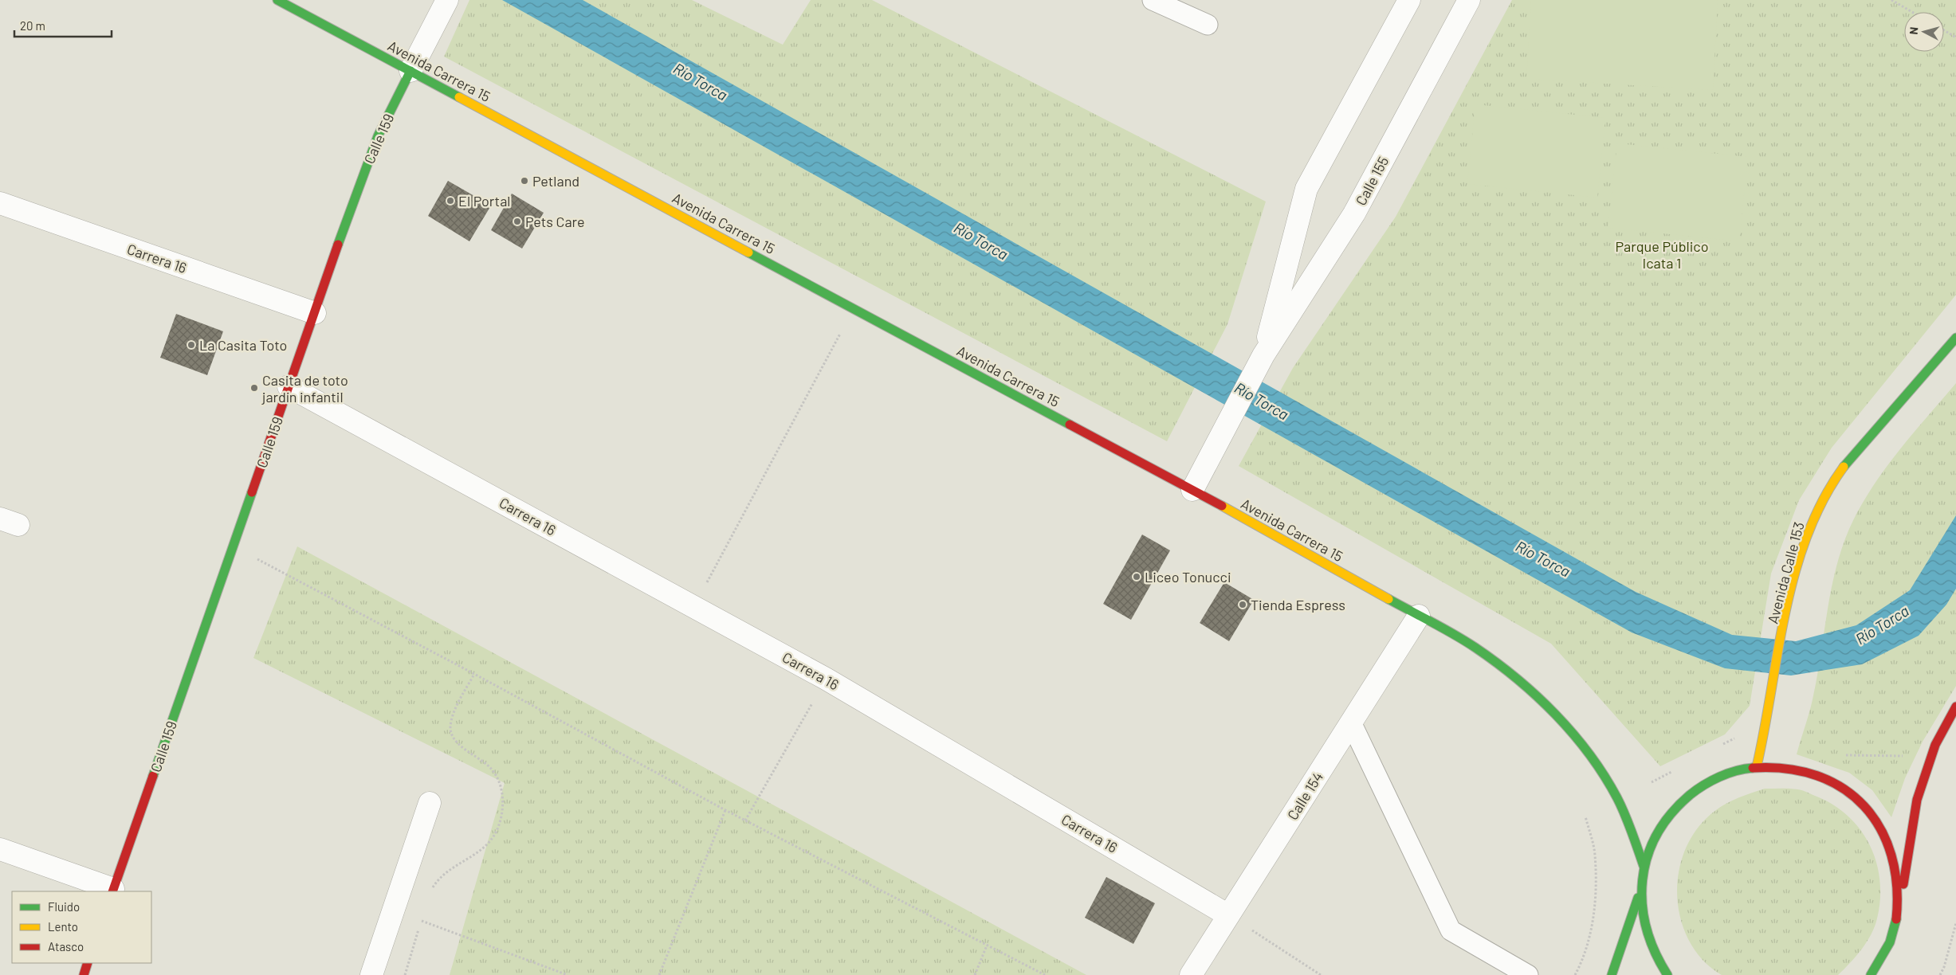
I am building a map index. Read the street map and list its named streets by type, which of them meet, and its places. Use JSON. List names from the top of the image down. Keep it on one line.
{"streets":{"street":["Avenida Carrera 15","Calle 159","Calle 155","Carrera 16","Avenida Calle 153","Calle 154"]},"crossings":[["Avenida Carrera 15","Calle 159"],["Avenida Carrera 15","Calle 155"],["Avenida Carrera 15","Calle 154"],["Calle 159","Carrera 16"],["Carrera 16","Calle 154"]],"water":["Río Torca"],"parks":["Parque Público Icata 1"],"places":["Petland","El Portal","Pets Care","La Casita Toto","Casita de toto jardín infantil","Liceo Tonucci","Tienda Espress"],"legend":["Fluido","Lento","Atasco"],"scale_bar":"20 m","north":"left"}
